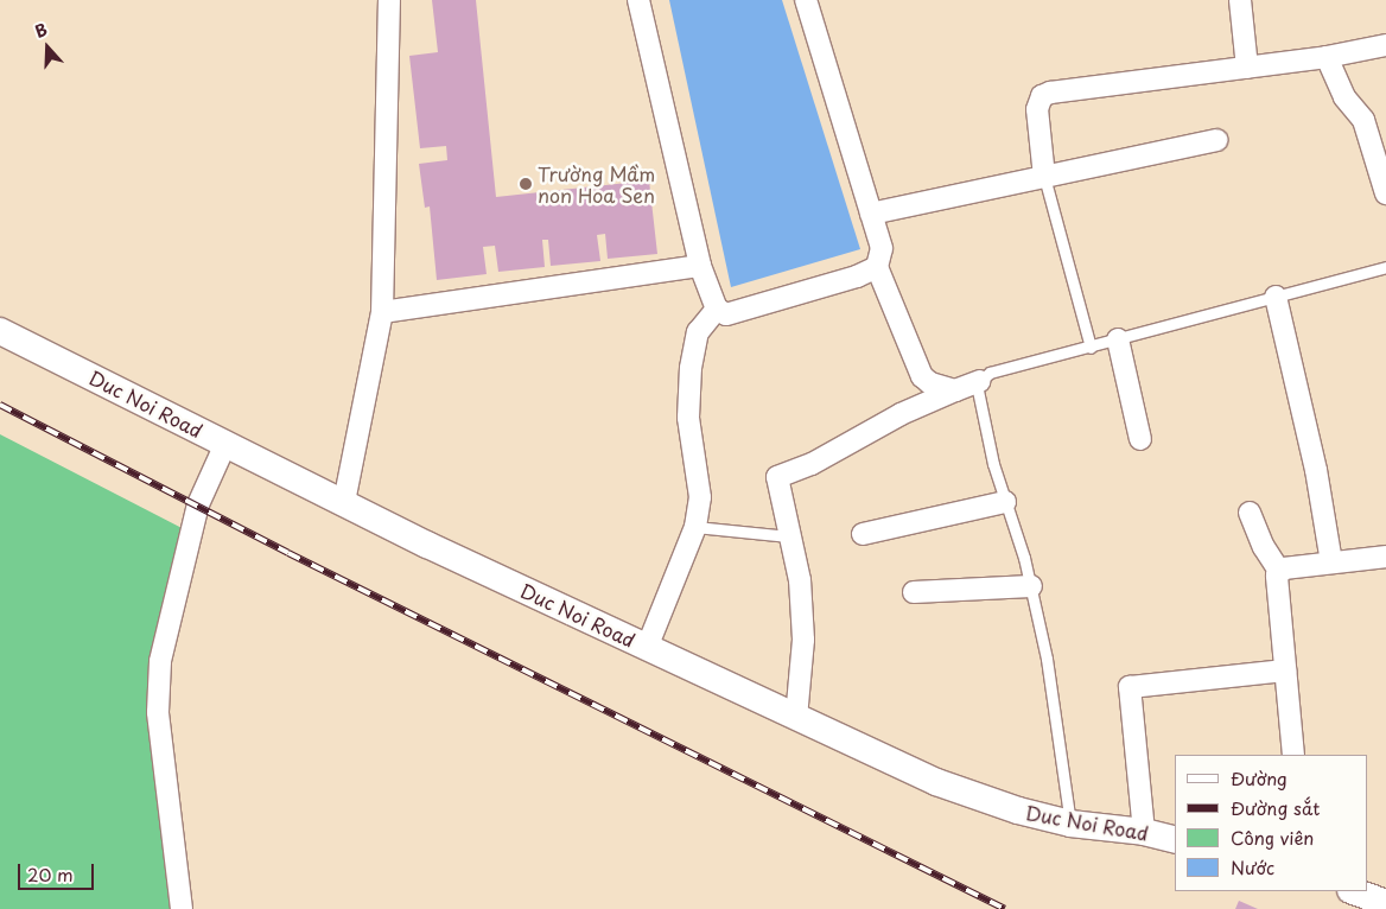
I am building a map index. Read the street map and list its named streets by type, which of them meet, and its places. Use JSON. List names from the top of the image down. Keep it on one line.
{"streets":{"street":["Duc Noi Road"]},"places":["Trường Mầm non Hoa Sen"],"legend":["Đường","Đường sắt","Công viên","Nước"],"scale_bar":"20 m","north":"top"}
